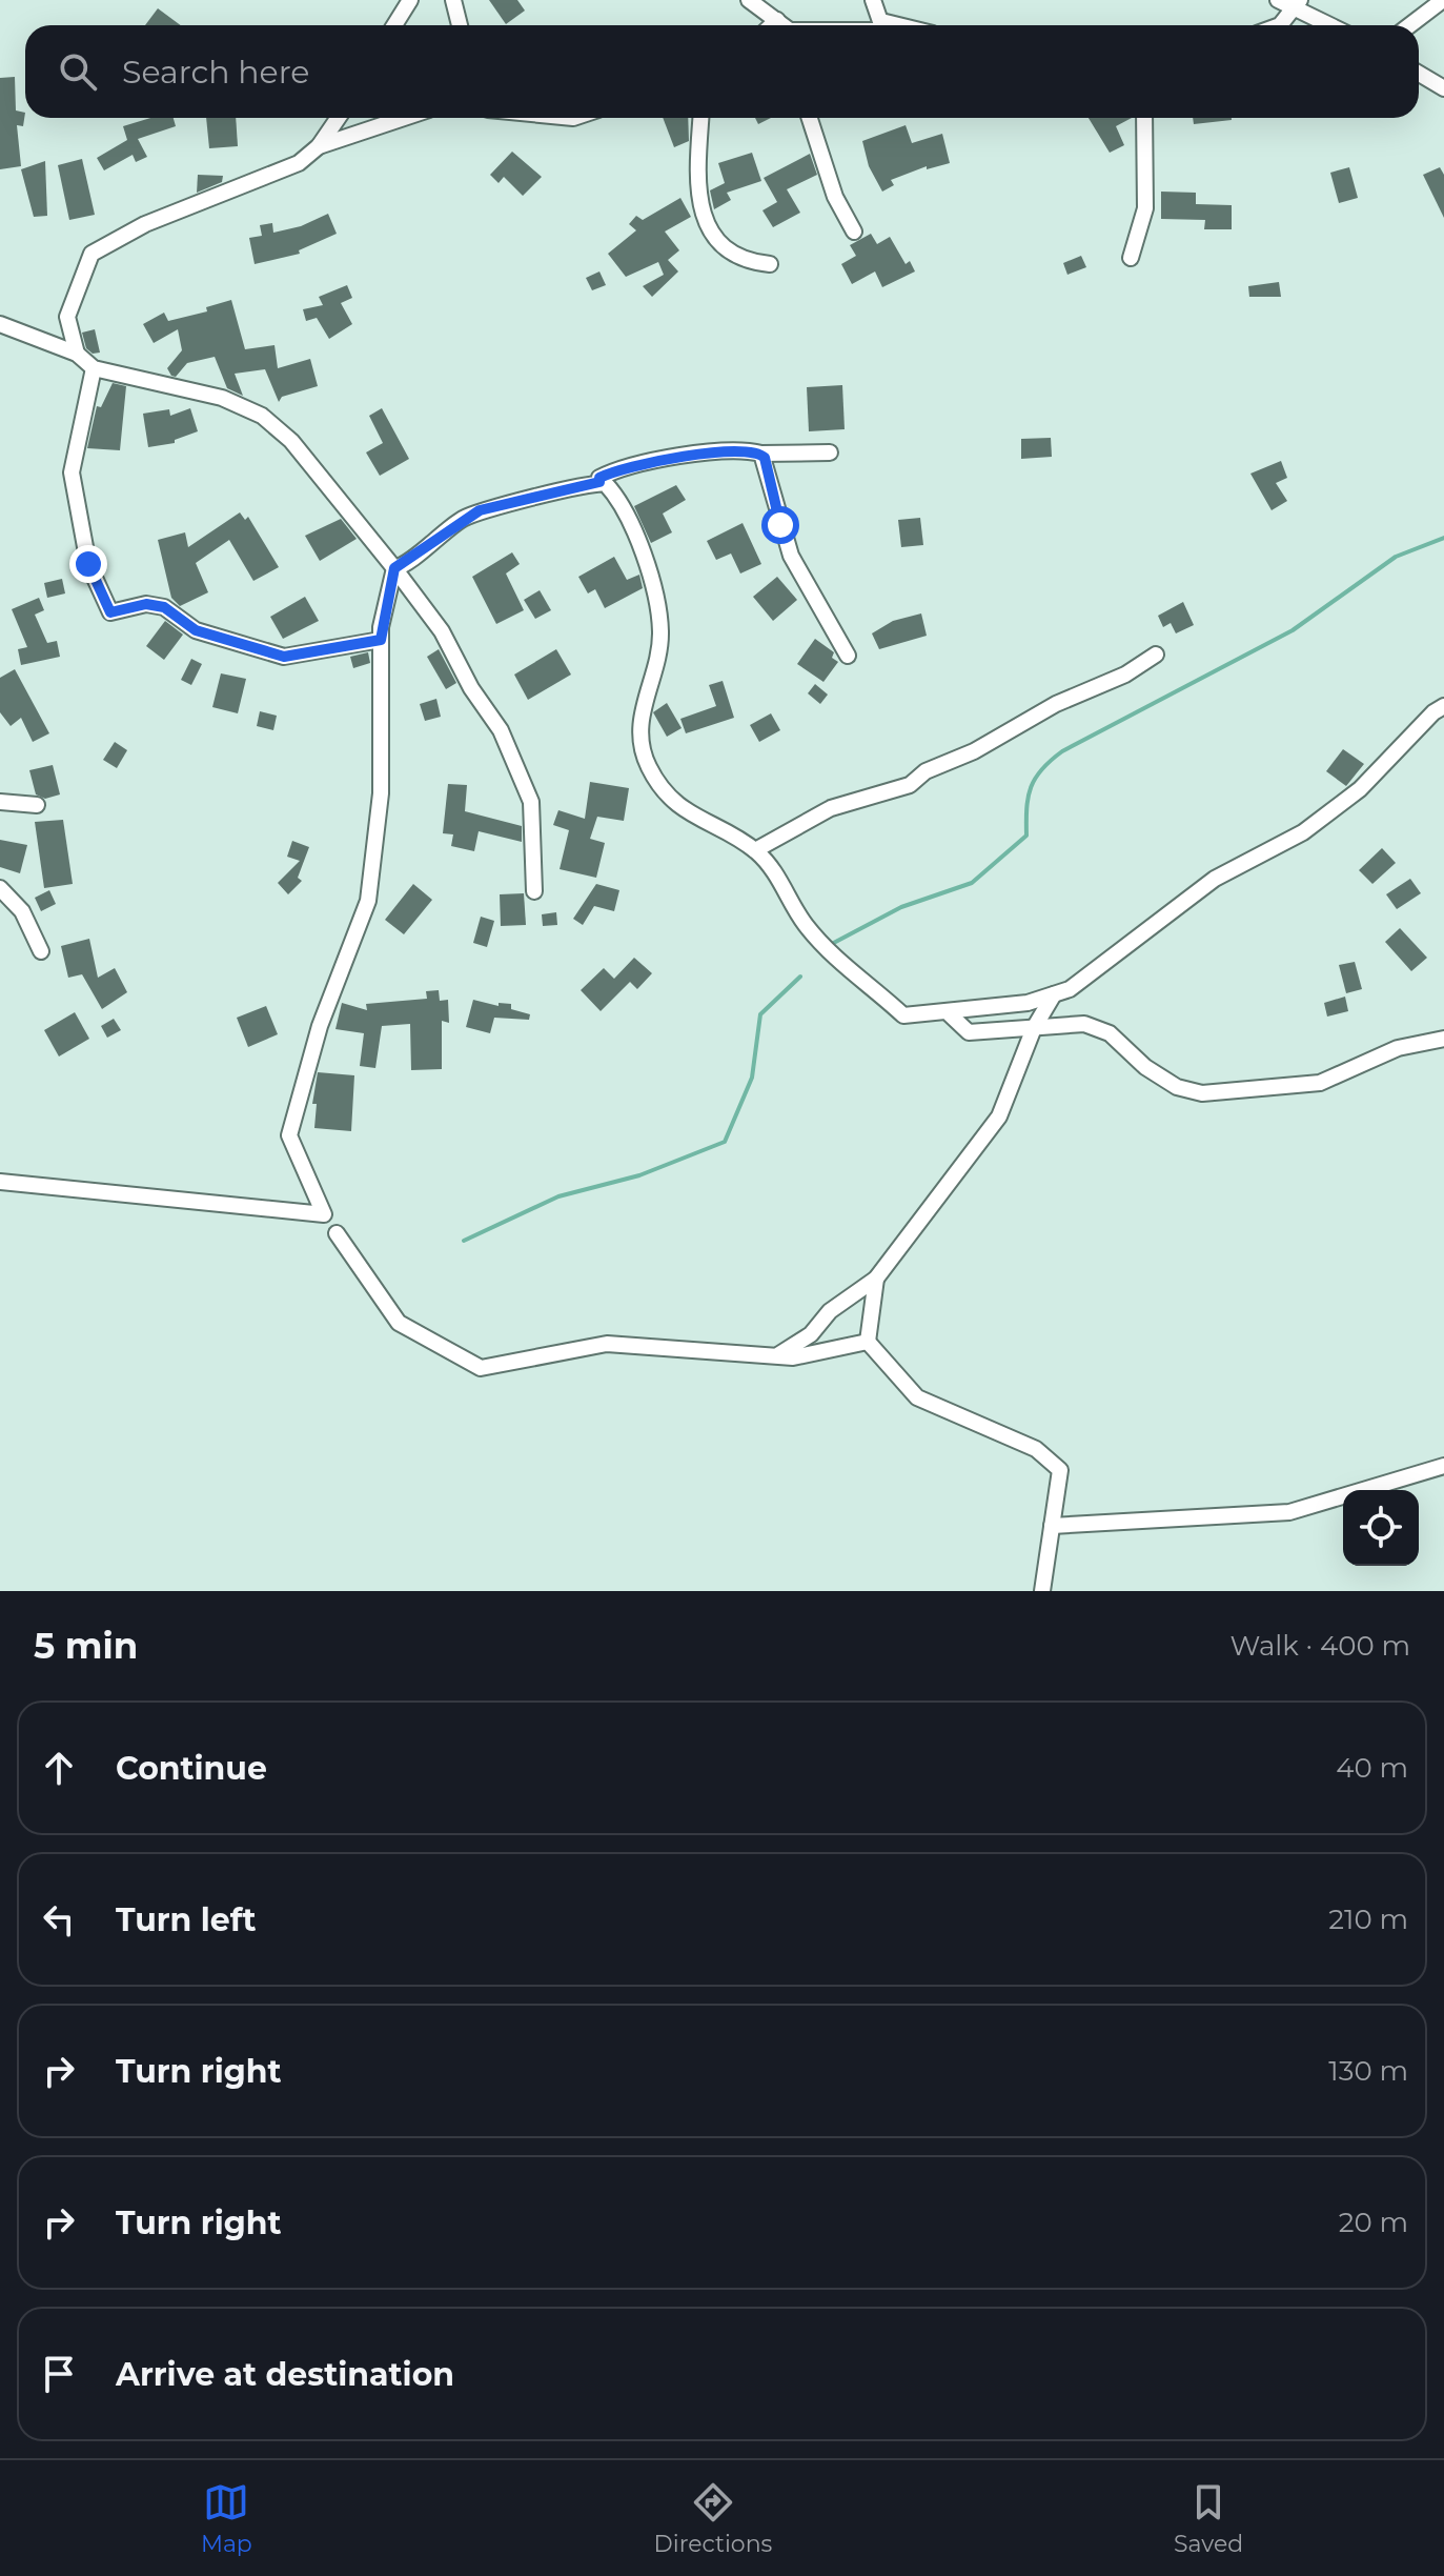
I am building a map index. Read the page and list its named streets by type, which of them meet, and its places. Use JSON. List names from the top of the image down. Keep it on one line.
{"page":{"search":"Search here","heading":["5 min","Walk · 400 m"],"list":[["Continue","40 m"],["Turn left","210 m"],["Turn right","130 m"],["Turn right","20 m"],"Arrive at destination"],"nav":["Map","Directions","Saved"]}}
